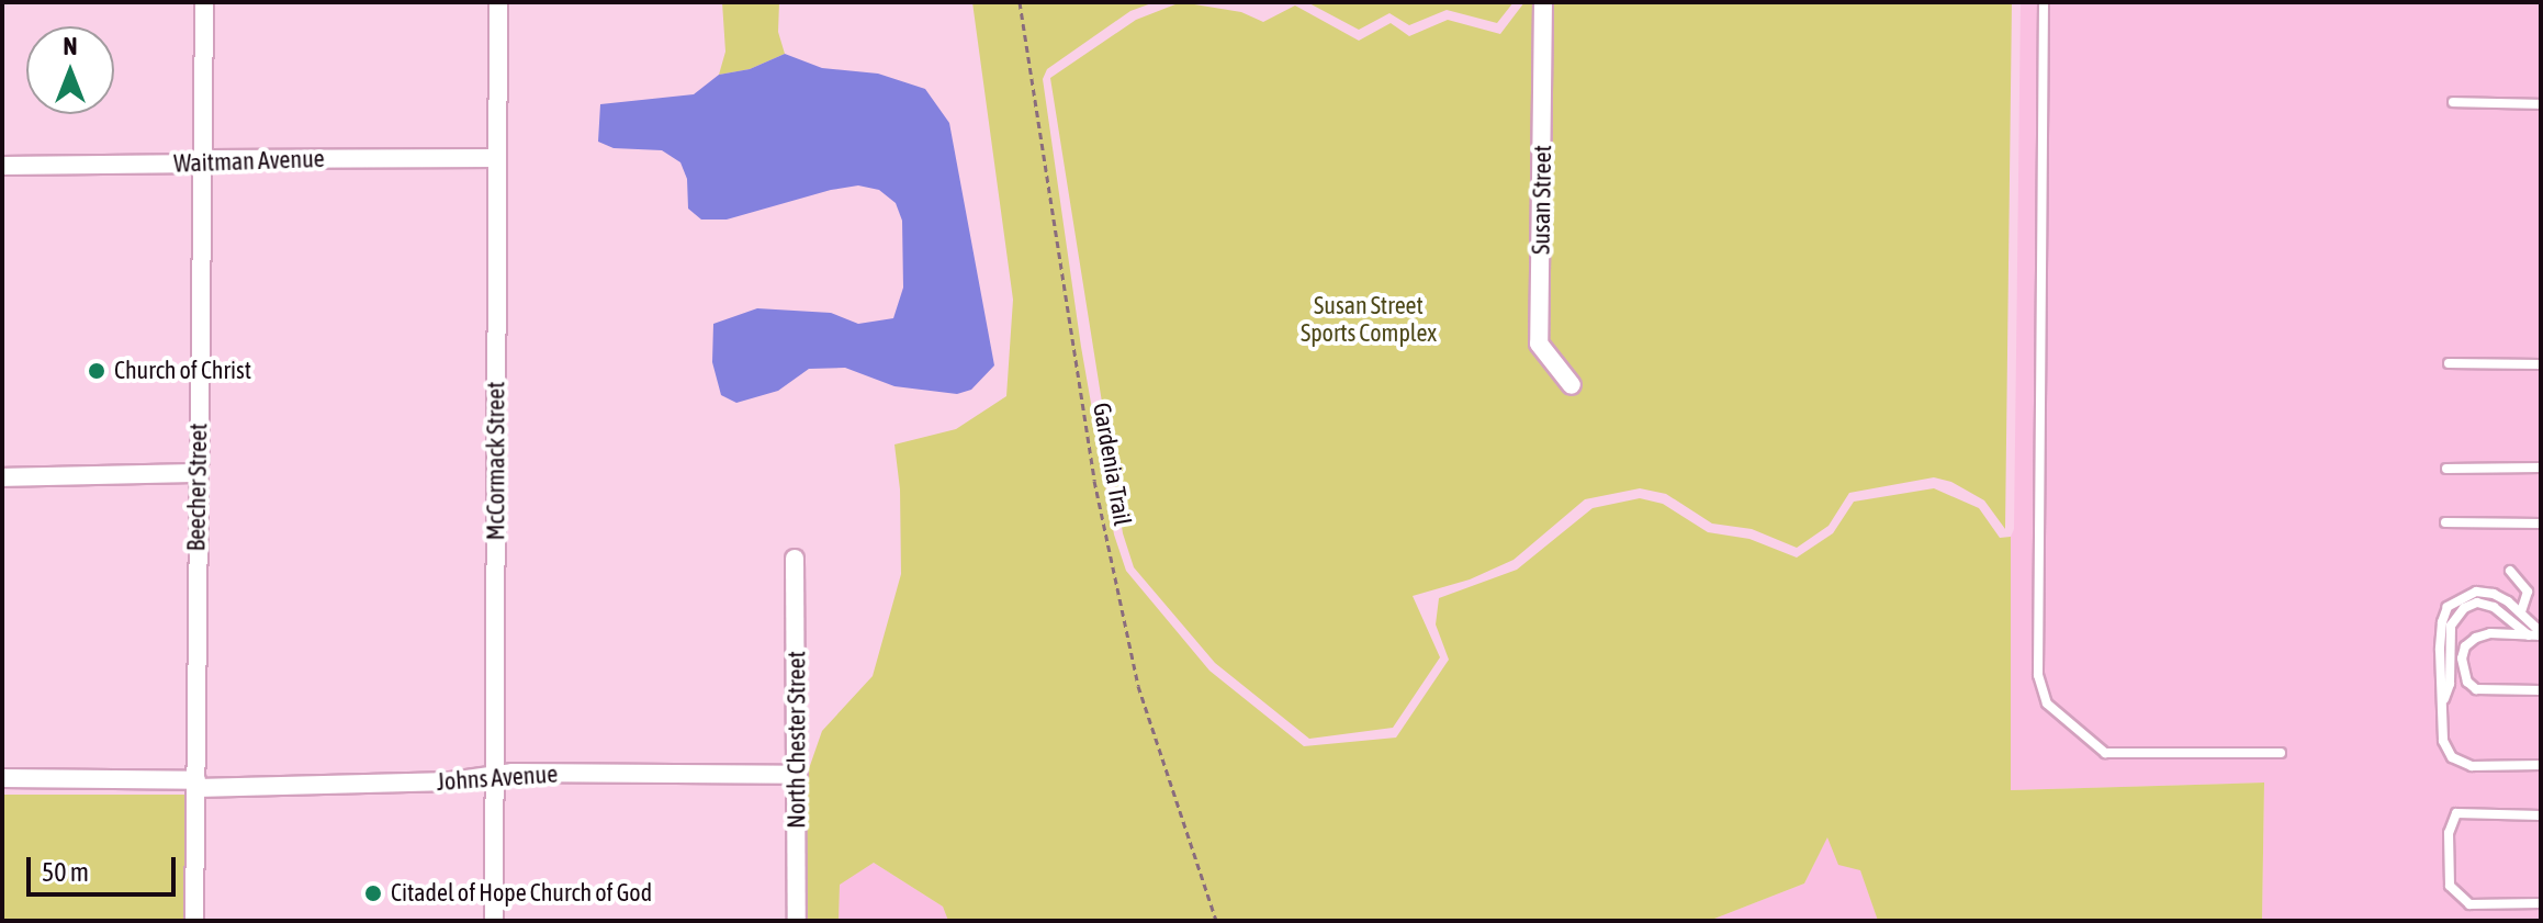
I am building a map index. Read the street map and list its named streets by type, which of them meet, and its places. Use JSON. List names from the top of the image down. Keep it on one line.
{"streets":{"street":["Waitman Avenue","Susan Street","McCormack Street","Beecher Street","North Chester Street","Johns Avenue"],"path":["Gardenia Trail"]},"crossings":[["Waitman Avenue","McCormack Street"],["Waitman Avenue","Beecher Street"],["McCormack Street","Johns Avenue"],["Beecher Street","Johns Avenue"],["North Chester Street","Johns Avenue"]],"parks":["Susan Street Sports Complex"],"places":["Church of Christ","Citadel of Hope Church of God"],"scale_bar":"50 m","north":"top"}
